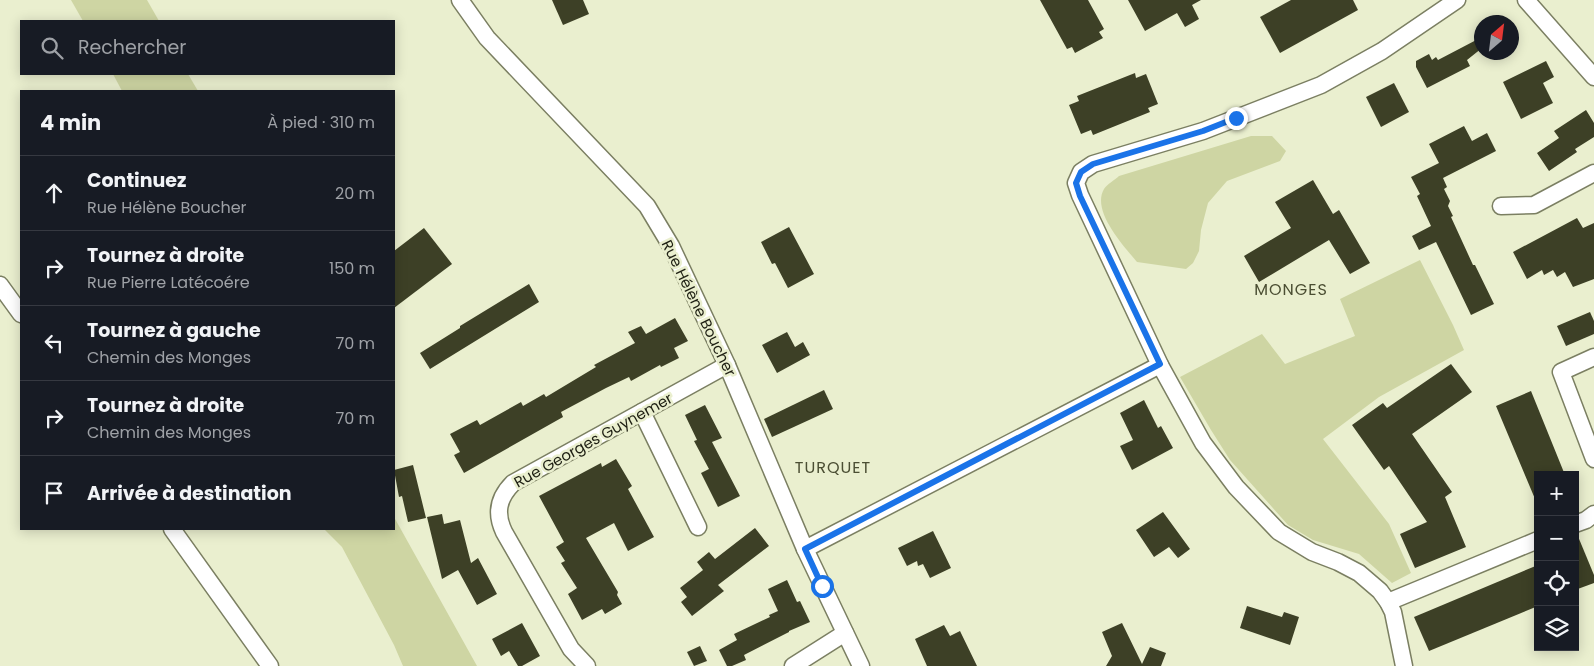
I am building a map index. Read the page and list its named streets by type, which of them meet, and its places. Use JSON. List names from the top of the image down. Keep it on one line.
{"streets":{"street":["Rue Hélène Boucher","Rue Georges Guynemer"]},"crossings":[["Rue Hélène Boucher","Rue Georges Guynemer"]],"districts":["MONGES","TURQUET"],"north":"top right","page":{"search":"Rechercher","heading":["4 min","À pied · 310 m"],"list":[["Continuez","Rue Hélène Boucher","20 m"],["Tournez à droite","Rue Pierre Latécoére","150 m"],["Tournez à gauche","Chemin des Monges","70 m"],["Tournez à droite","Chemin des Monges","70 m"],"Arrivée à destination"],"map_buttons":["+","−"]}}
